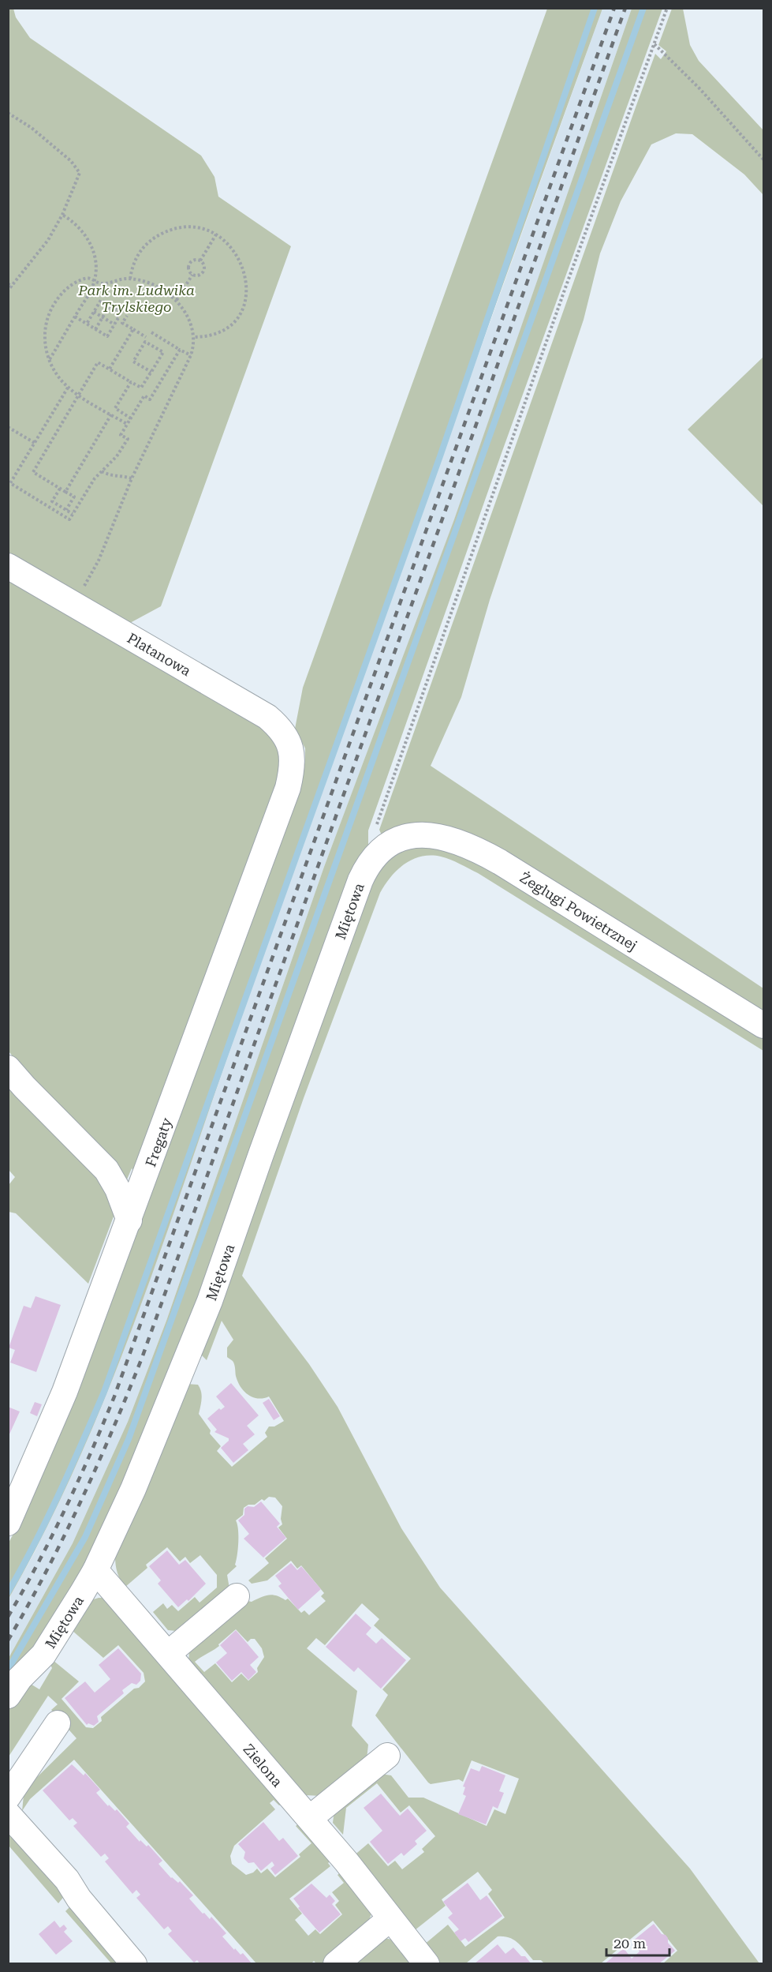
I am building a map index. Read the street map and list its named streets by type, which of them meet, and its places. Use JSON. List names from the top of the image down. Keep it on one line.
{"streets":{"street":["Platanowa","Miętowa","Żeglugi Powietrznej","Fregaty","Zielona"]},"crossings":[["Platanowa","Fregaty"],["Miętowa","Żeglugi Powietrznej"],["Miętowa","Zielona"]],"parks":["Park im. Ludwika Trylskiego"],"scale_bar":"20 m"}
